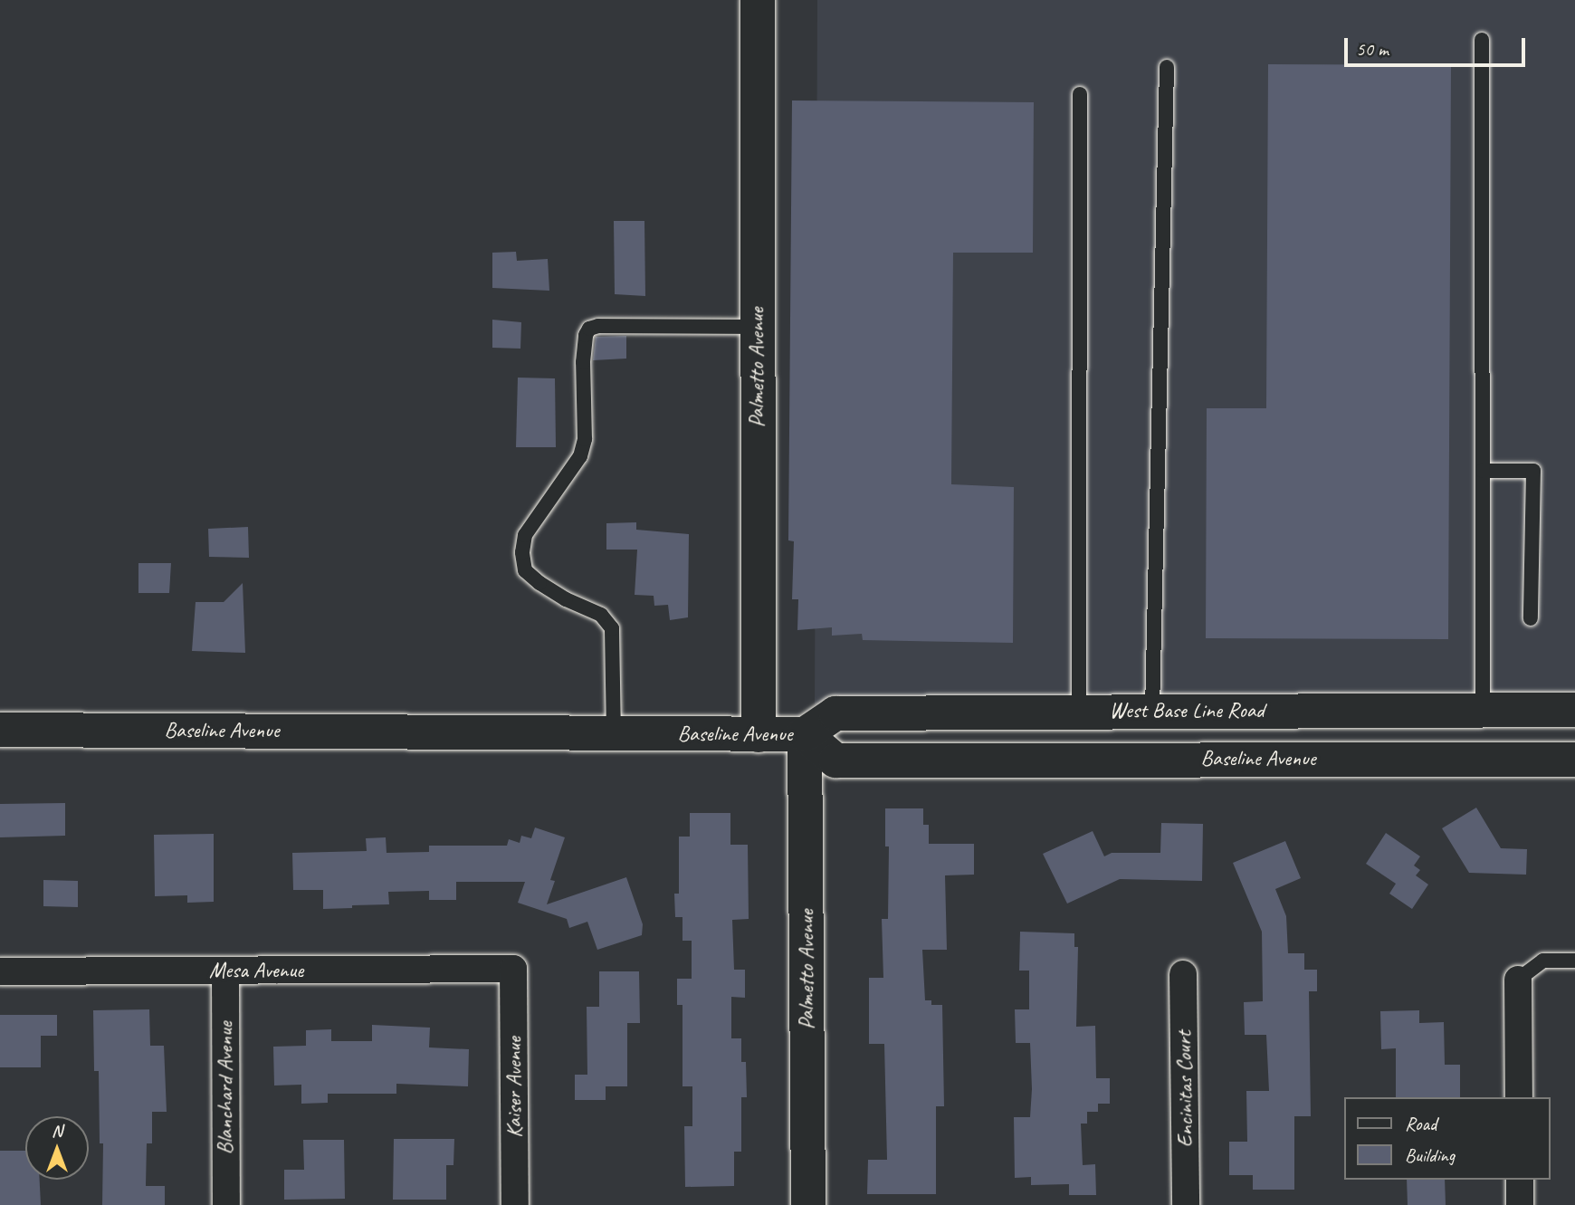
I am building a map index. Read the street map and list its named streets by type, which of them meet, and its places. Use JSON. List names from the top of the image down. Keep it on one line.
{"streets":{"main road":["Palmetto Avenue","West Base Line Road","Baseline Avenue"],"street":["Mesa Avenue","Kaiser Avenue","Blanchard Avenue","Encinitas Court"]},"crossings":[["Palmetto Avenue","West Base Line Road"],["Palmetto Avenue","Baseline Avenue"],["West Base Line Road","Baseline Avenue"],["Mesa Avenue","Kaiser Avenue"],["Mesa Avenue","Blanchard Avenue"]],"legend":["Road","Building"],"scale_bar":"50 m","north":"top"}
